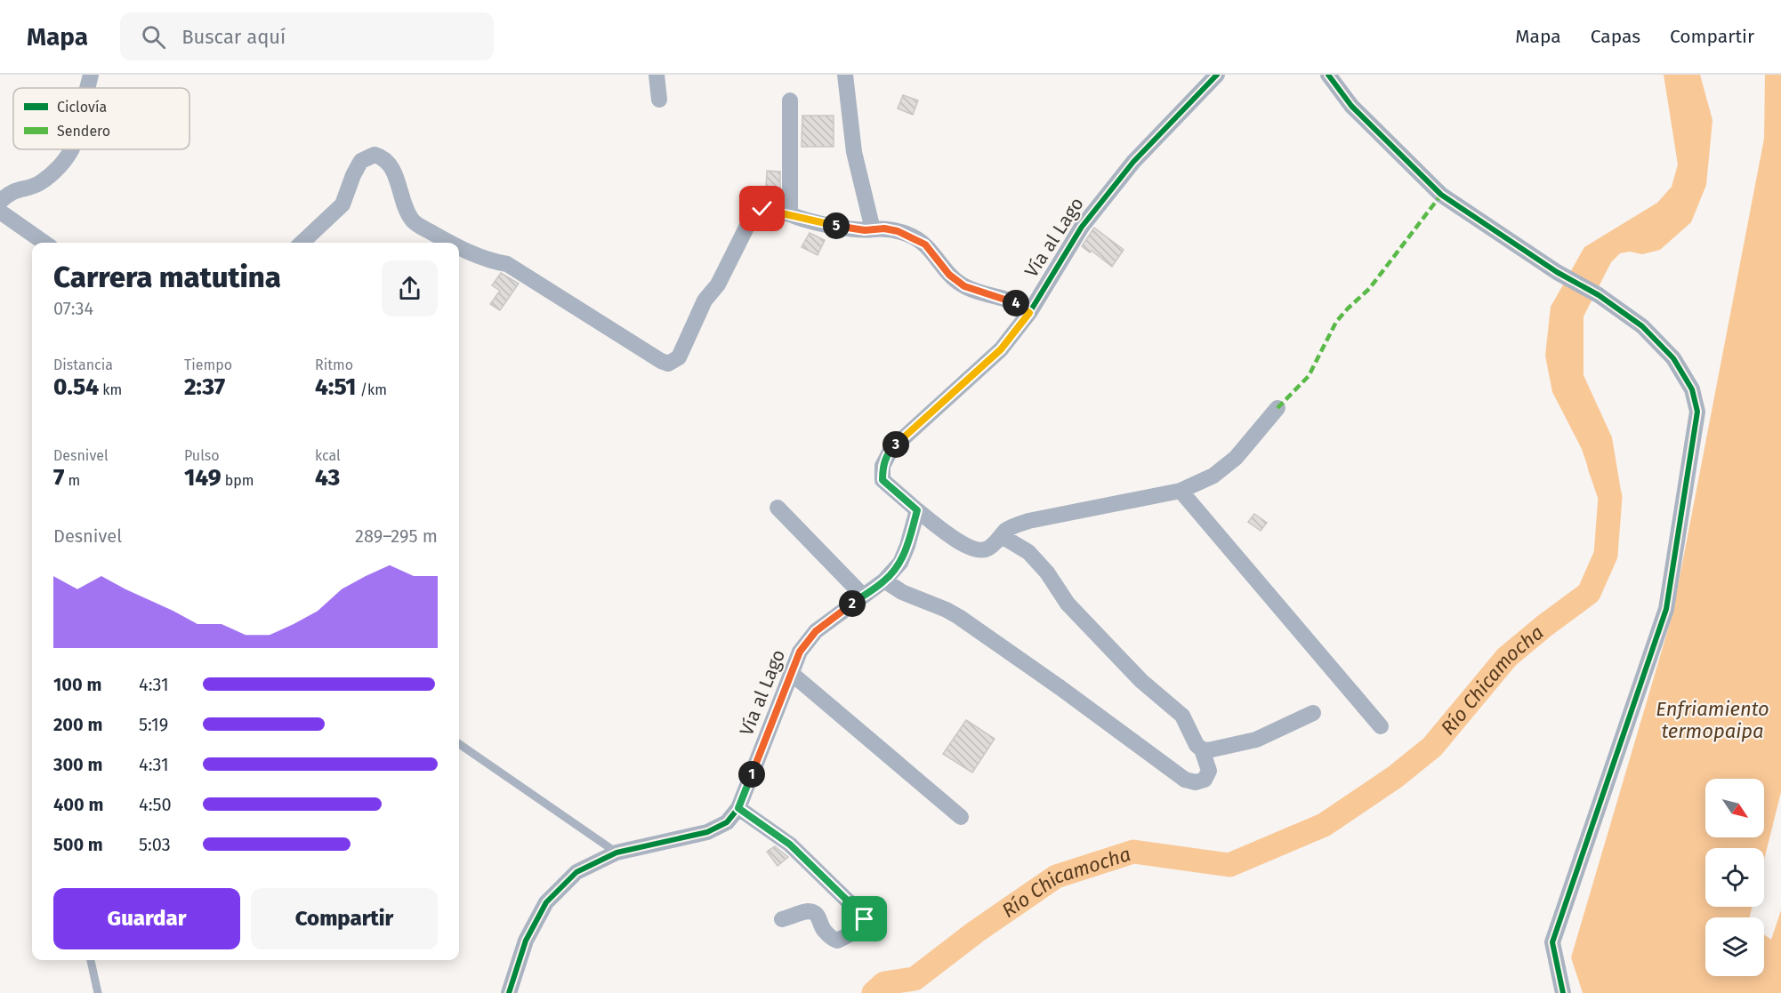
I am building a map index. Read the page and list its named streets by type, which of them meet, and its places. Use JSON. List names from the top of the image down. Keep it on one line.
{"streets":{"street":["Vía al Lago"]},"water":["Río Chicamocha","Enfriamiento termopaipa"],"legend":["Ciclovía","Sendero"],"north":"bottom right","page":{"header":"Mapa","search":"Buscar aquí","nav":["Mapa","Capas","Compartir"],"pins":["5","4","3","2","1"],"heading":["Carrera matutina","07:34"],"stats":[["Distancia","0.54 km"],["Tiempo","2:37"],["Ritmo","4:51 /km"],["Desnivel","7 m"],["Pulso","149 bpm"],["kcal","43"]],"chart":["Desnivel","289–295 m"],"list":[{"name":"100 m","note":"4:31"},{"name":"200 m","note":"5:19"},{"name":"300 m","note":"4:31"},{"name":"400 m","note":"4:50"},{"name":"500 m","note":"5:03"}],"buttons":["Guardar","Compartir"]}}
